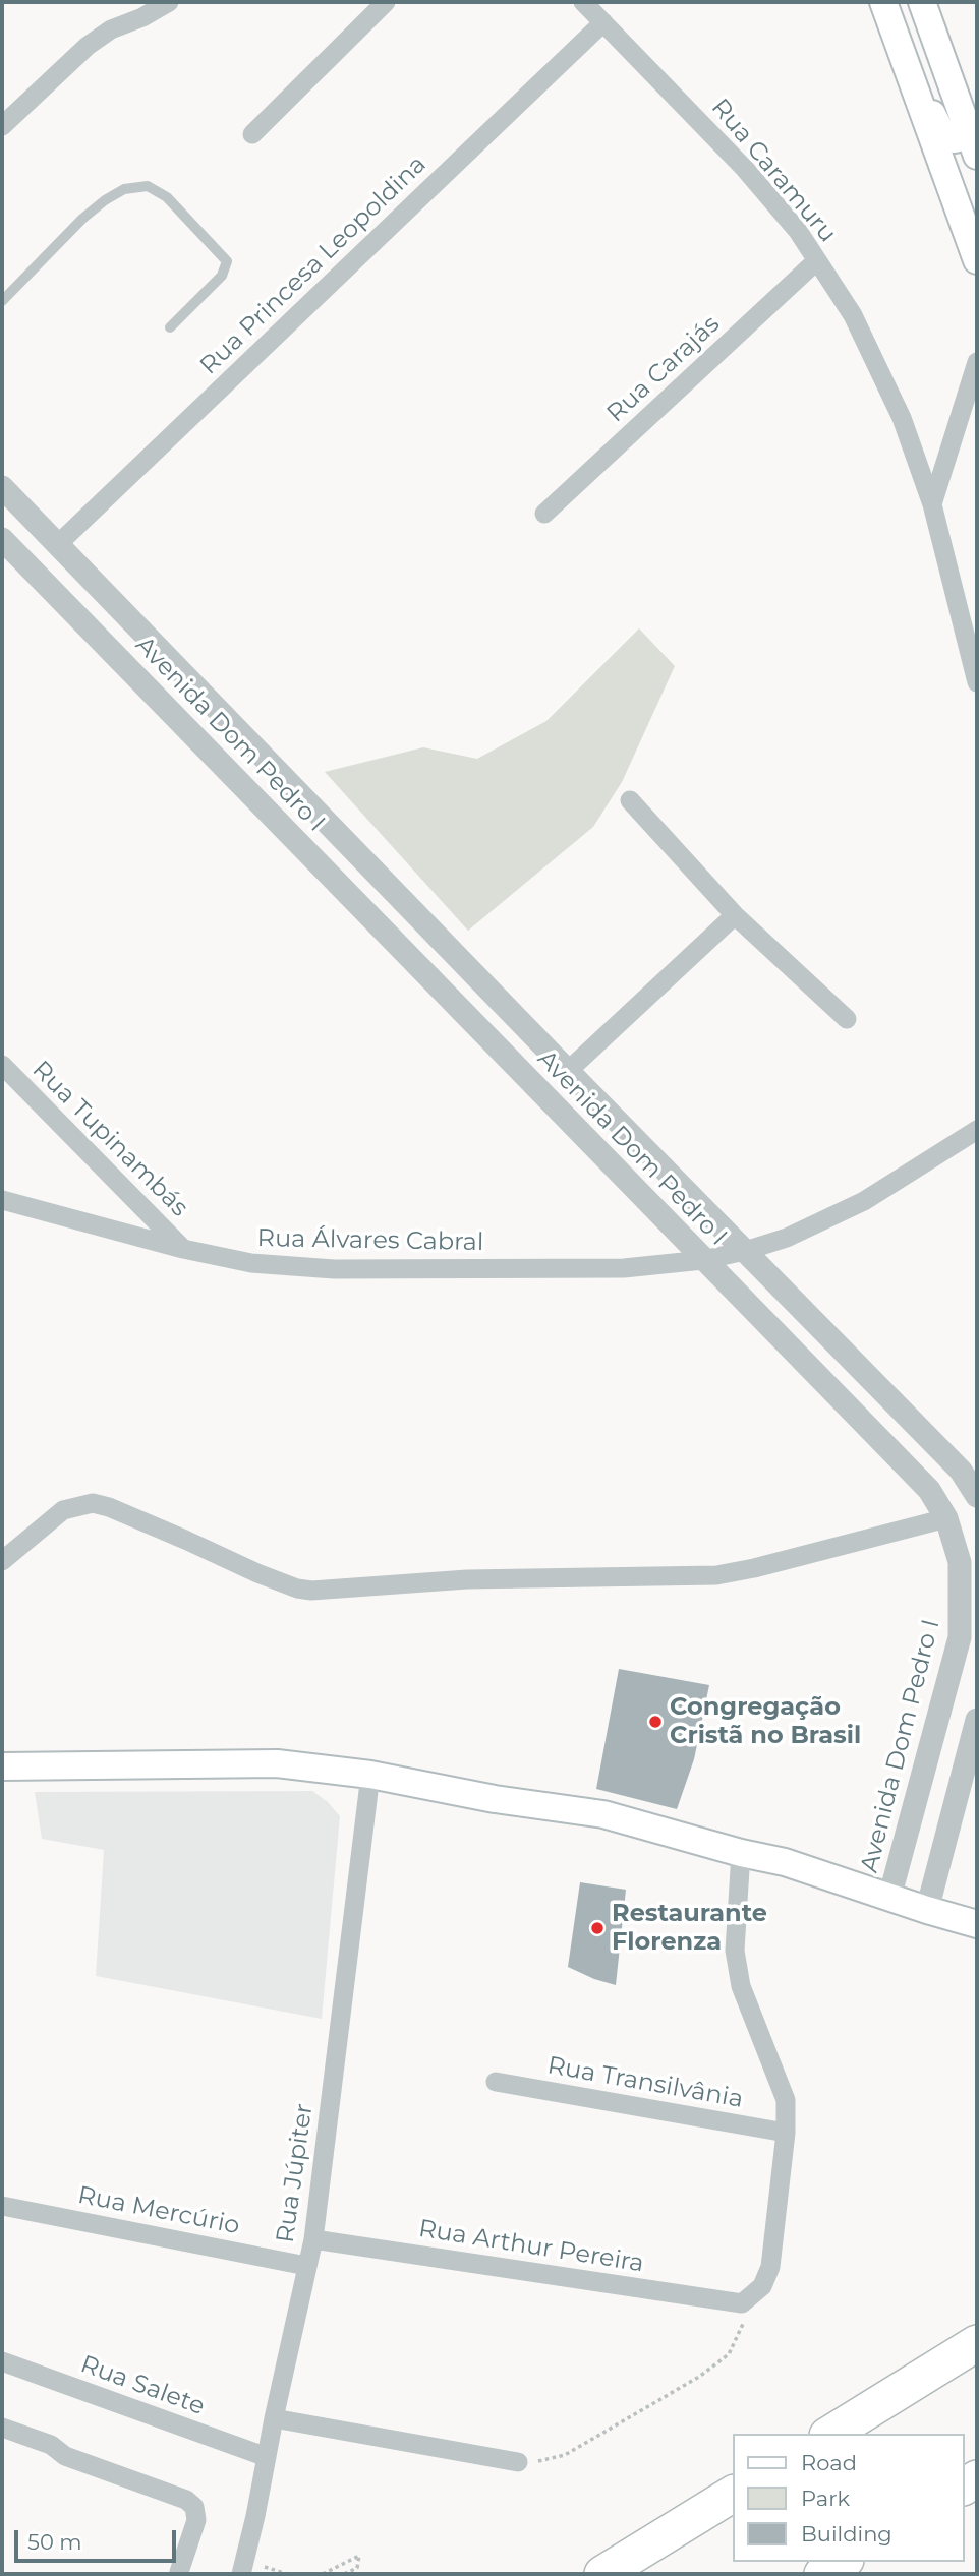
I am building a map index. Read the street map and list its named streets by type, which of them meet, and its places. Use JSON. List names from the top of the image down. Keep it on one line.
{"streets":{"street":["Rua Caramuru","Rua Princesa Leopoldina","Rua Carajás","Avenida Dom Pedro I","Rua Tupinambás","Rua Álvares Cabral","Rua Transilvânia","Rua Júpiter","Rua Mercúrio","Rua Arthur Pereira","Rua Salete"]},"crossings":[["Rua Caramuru","Rua Princesa Leopoldina"],["Rua Caramuru","Rua Carajás"],["Rua Princesa Leopoldina","Avenida Dom Pedro I"],["Avenida Dom Pedro I","Rua Álvares Cabral"],["Rua Tupinambás","Rua Álvares Cabral"],["Rua Júpiter","Rua Mercúrio"],["Rua Júpiter","Rua Arthur Pereira"],["Rua Júpiter","Rua Salete"]],"places":["Congregação Cristã no Brasil","Restaurante Florenza"],"legend":["Road","Park","Building"],"scale_bar":"50 m"}
